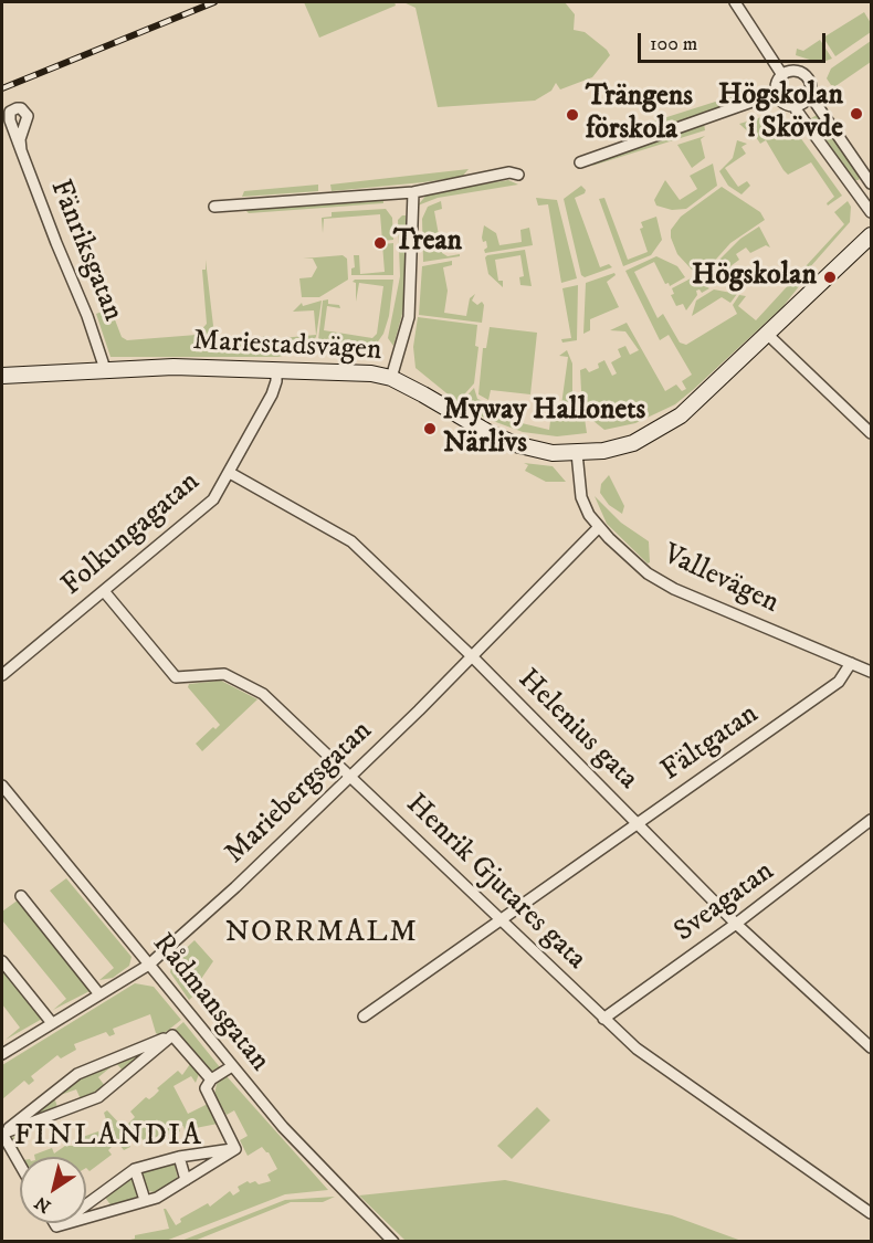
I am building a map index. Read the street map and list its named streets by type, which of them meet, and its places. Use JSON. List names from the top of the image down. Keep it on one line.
{"streets":{"street":["Fänriksgatan","Mariestadsvägen","Folkungagatan","Vallevägen","Helenius gata","Fältgatan","Mariebergsgatan","Henrik Gjutares gata","Sveagatan","Rådmansgatan"]},"crossings":[["Fänriksgatan","Mariestadsvägen"],["Mariestadsvägen","Folkungagatan"],["Mariestadsvägen","Vallevägen"],["Folkungagatan","Helenius gata"],["Folkungagatan","Henrik Gjutares gata"],["Vallevägen","Fältgatan"],["Vallevägen","Mariebergsgatan"],["Helenius gata","Fältgatan"],["Helenius gata","Mariebergsgatan"],["Helenius gata","Sveagatan"],["Fältgatan","Henrik Gjutares gata"],["Mariebergsgatan","Henrik Gjutares gata"],["Mariebergsgatan","Rådmansgatan"],["Henrik Gjutares gata","Sveagatan"]],"districts":["NORRMALM","FINLANDIA"],"places":["Högskolan i Skövde","Trängens förskola","Trean","Högskolan","Myway Hallonets Närlivs"],"scale_bar":"100 m","north":"bottom left"}
